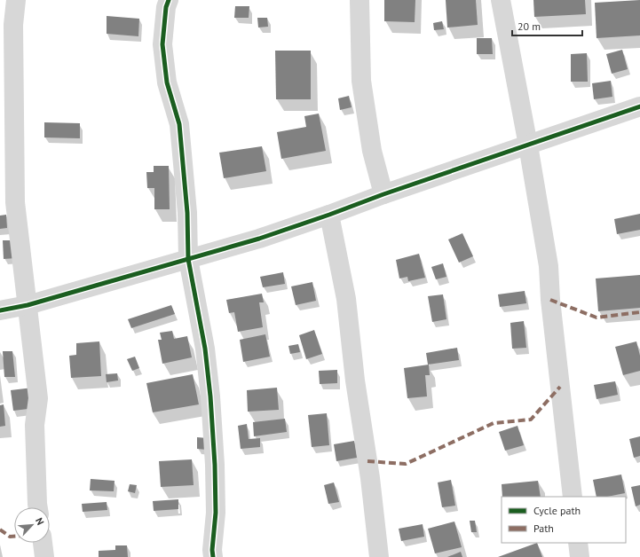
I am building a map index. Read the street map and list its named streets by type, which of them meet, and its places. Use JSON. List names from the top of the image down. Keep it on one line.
{"legend":["Cycle path","Path"],"scale_bar":"20 m","north":"top right"}
